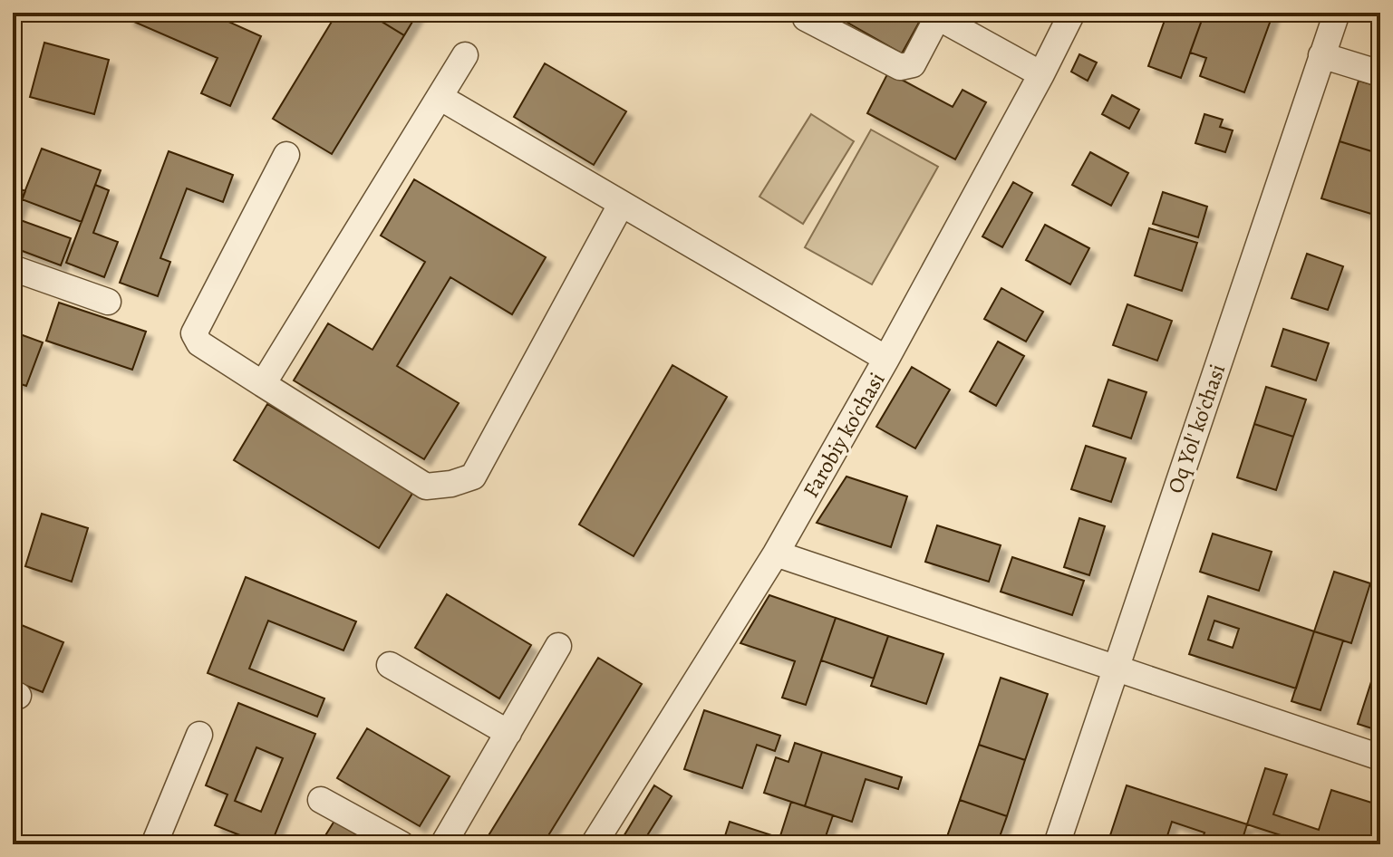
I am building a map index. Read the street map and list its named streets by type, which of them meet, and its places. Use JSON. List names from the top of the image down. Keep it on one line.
{"streets":{"street":["Oq Yol' ko'chasi","Farobiy ko'chasi"]}}
